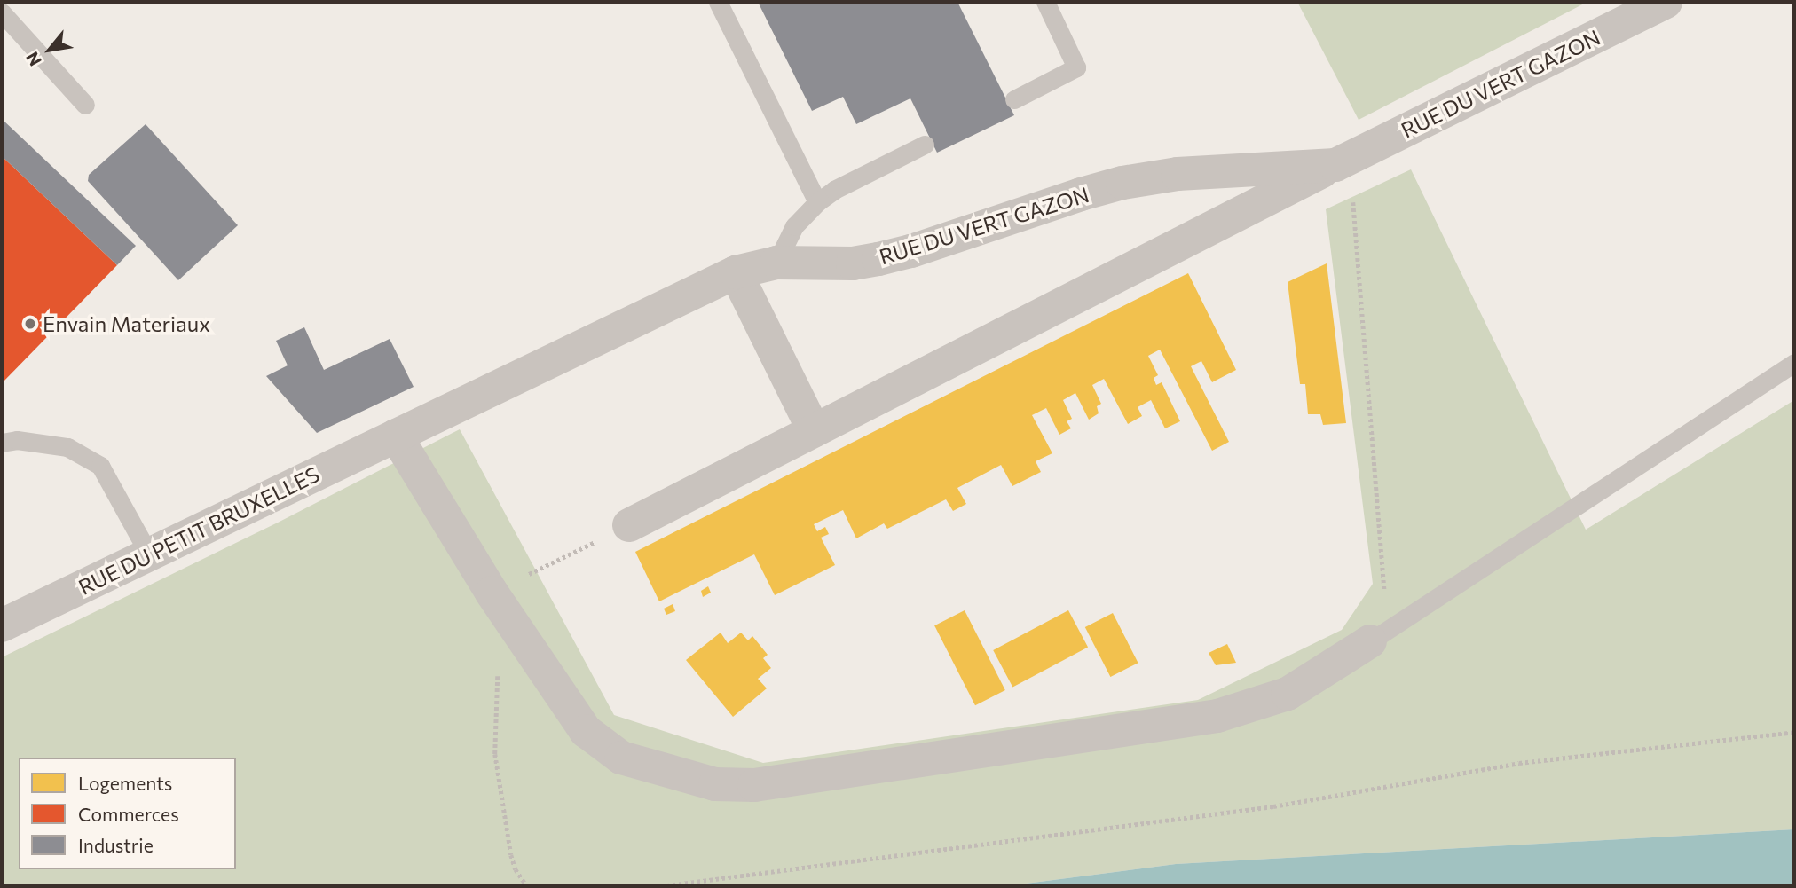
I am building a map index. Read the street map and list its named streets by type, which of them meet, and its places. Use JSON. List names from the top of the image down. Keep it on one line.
{"streets":{"street":["RUE DU VERT GAZON","RUE DU PETIT BRUXELLES"]},"crossings":[["RUE DU VERT GAZON","RUE DU PETIT BRUXELLES"]],"places":["Envain Materiaux"],"legend":["Logements","Commerces","Industrie"],"north":"bottom left"}
